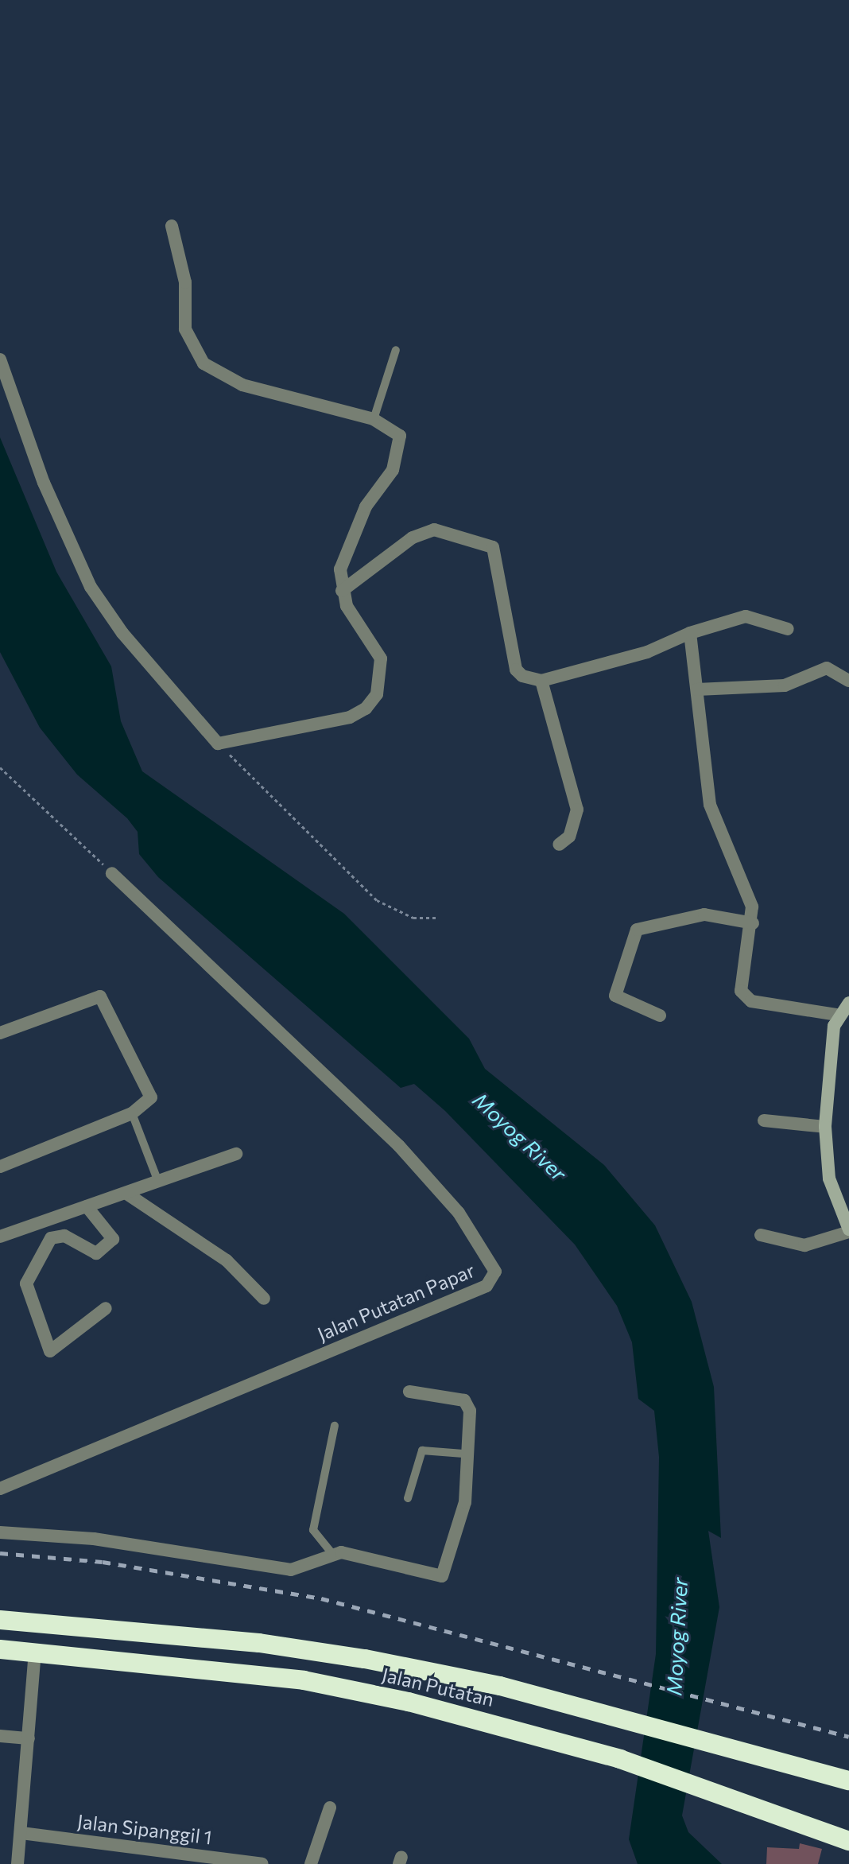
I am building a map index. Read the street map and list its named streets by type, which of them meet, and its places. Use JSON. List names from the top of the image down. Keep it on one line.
{"streets":{"highway":["Jalan Putatan"],"street":["Jalan Putatan Papar","Jalan Sipanggil 1"]},"water":["Moyog River"]}
